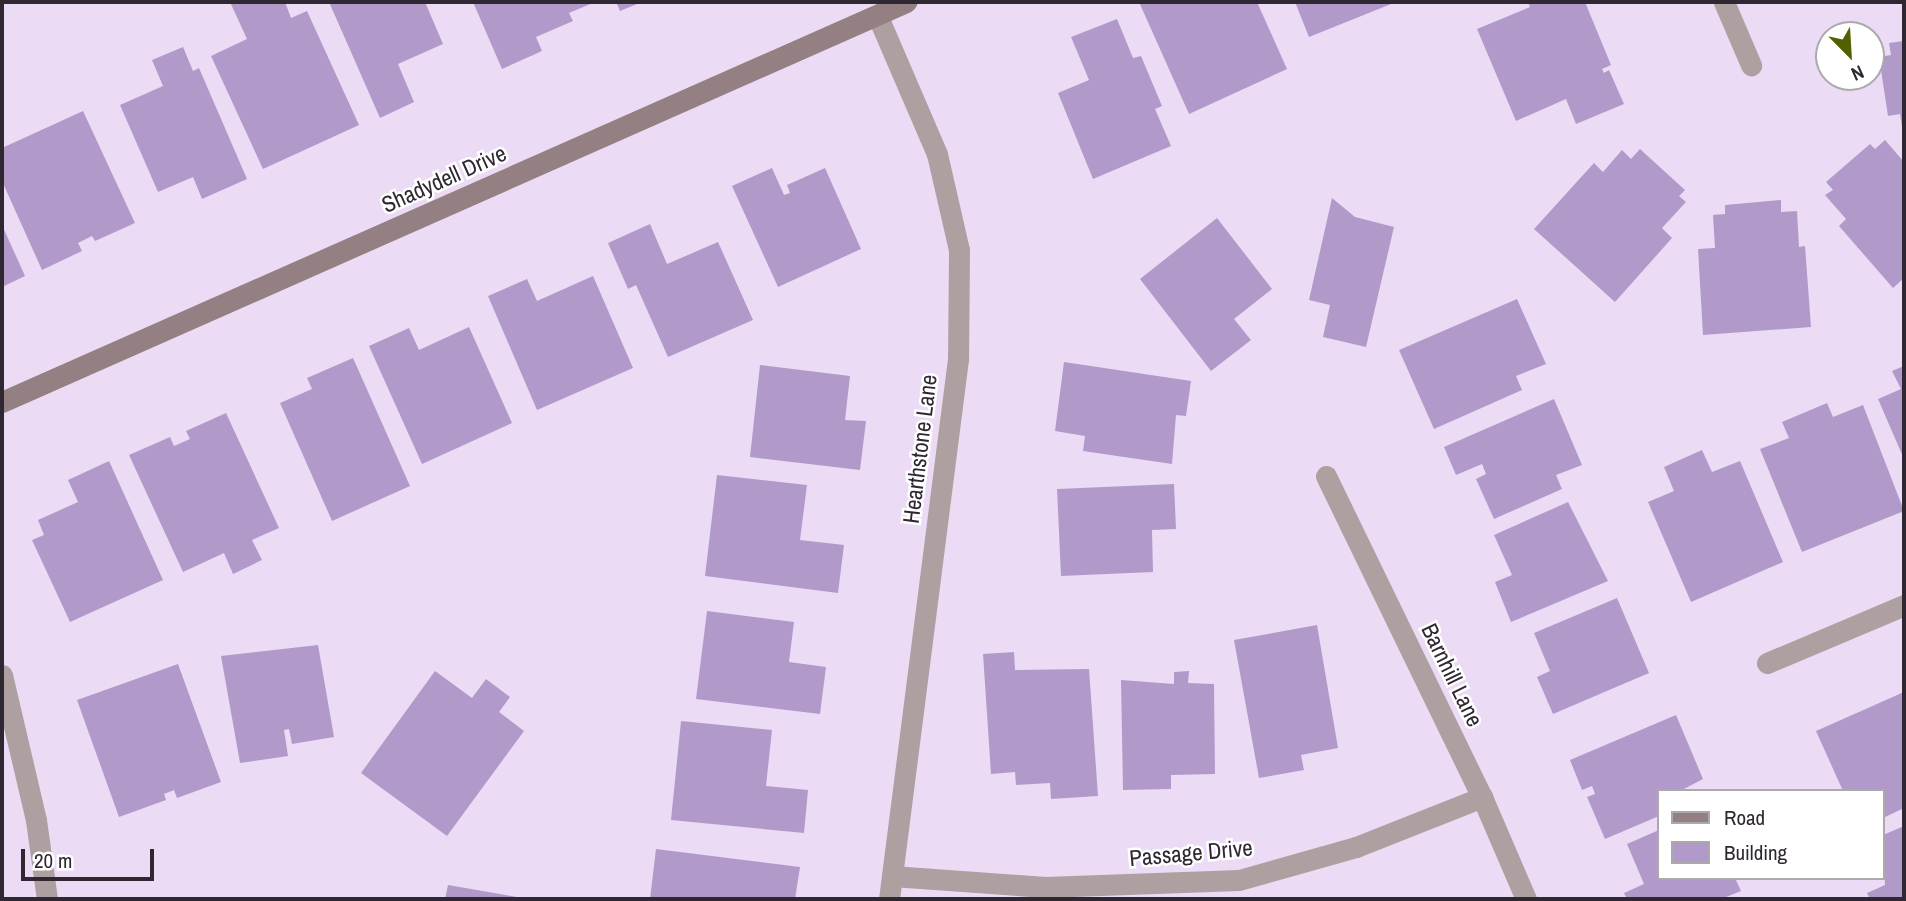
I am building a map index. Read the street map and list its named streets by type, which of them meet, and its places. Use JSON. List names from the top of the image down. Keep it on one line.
{"streets":{"street":["Shadydell Drive","Hearthstone Lane","Barnhill Lane","Passage Drive"]},"crossings":[["Shadydell Drive","Hearthstone Lane"],["Hearthstone Lane","Passage Drive"],["Barnhill Lane","Passage Drive"]],"legend":["Road","Building"],"scale_bar":"20 m","north":"bottom right"}
